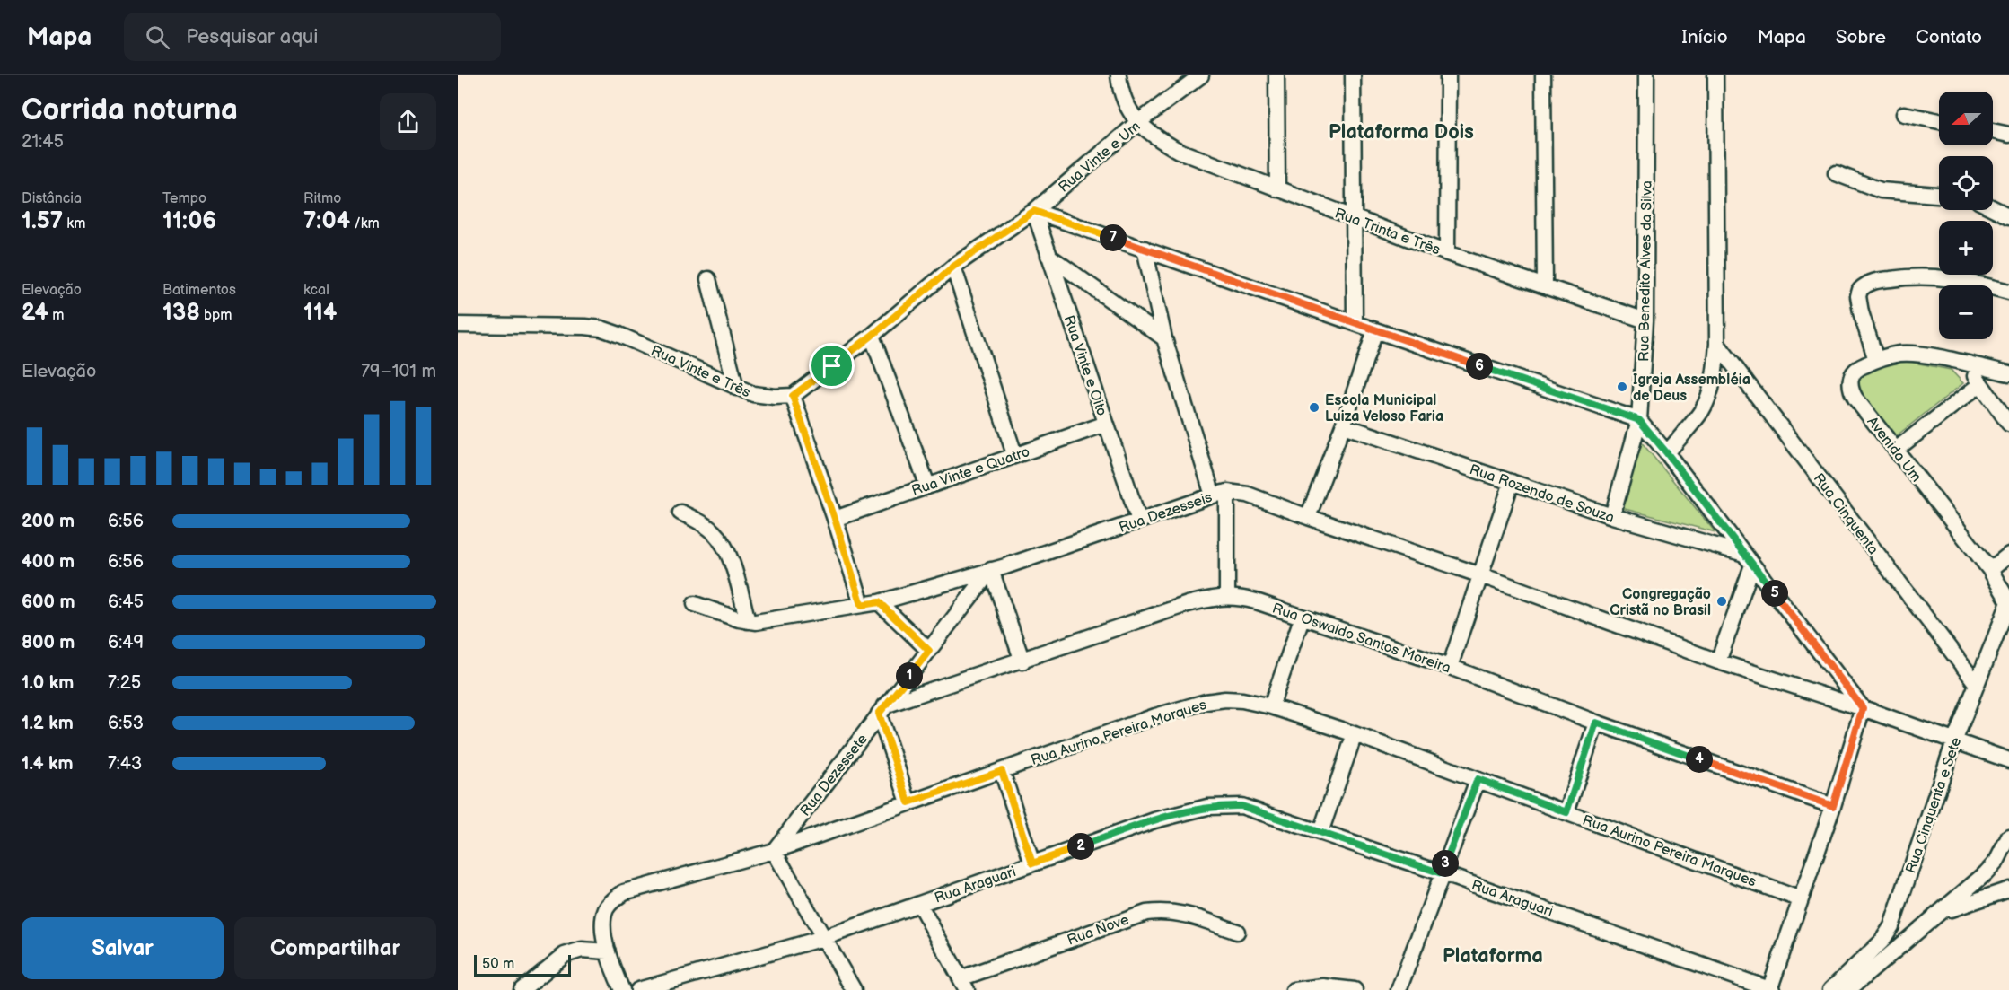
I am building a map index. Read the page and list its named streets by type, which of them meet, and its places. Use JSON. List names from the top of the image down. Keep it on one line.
{"streets":{"street":["Rua Vinte e Um","Rua Trinta e Três","Rua Benedito Alves da Silva","Rua Vinte e Oito","Rua Vinte e Três","Avenida Um","Rua Vinte e Quatro","Rua Rozendo de Souza","Rua Dezesseis","Rua Cinquenta","Rua Oswaldo Santos Moreira","Rua Aurino Pereira Marques","Rua Dezessete","Rua Cinquenta e Sete","Rua Araguari","Rua Nove"]},"crossings":[["Rua Vinte e Um","Rua Trinta e Três"],["Rua Vinte e Um","Rua Vinte e Oito"],["Rua Vinte e Um","Rua Vinte e Três"],["Rua Trinta e Três","Rua Benedito Alves da Silva"],["Rua Benedito Alves da Silva","Rua Rozendo de Souza"],["Rua Vinte e Oito","Rua Vinte e Quatro"],["Rua Vinte e Oito","Rua Dezesseis"],["Avenida Um","Rua Cinquenta e Sete"],["Rua Dezesseis","Rua Dezessete"],["Rua Dezesseis","Rua Cinquenta e Sete"],["Rua Cinquenta","Rua Cinquenta e Sete"],["Rua Oswaldo Santos Moreira","Rua Dezessete"],["Rua Aurino Pereira Marques","Rua Dezessete"]],"districts":["Plataforma Dois","Plataforma"],"places":["Igreja Assembléia de Deus","Escola Municipal Luiza Veloso Faria","Congregação Cristã no Brasil"],"scale_bar":"50 m","north":"left","page":{"header":"Mapa","search":"Pesquisar aqui","nav":["Início","Mapa","Sobre","Contato"],"heading":["Corrida noturna","21:45"],"map_buttons":["+","−"],"stats":[["Distância","1.57 km"],["Tempo","11:06"],["Ritmo","7:04 /km"],["Elevação","24 m"],["Batimentos","138 bpm"],["kcal","114"]],"pins":["7","6","5","1","4","2","3"],"chart":["Elevação","79–101 m"],"list":[{"name":"200 m","note":"6:56"},{"name":"400 m","note":"6:56"},{"name":"600 m","note":"6:45"},{"name":"800 m","note":"6:49"},{"name":"1.0 km","note":"7:25"},{"name":"1.2 km","note":"6:53"},{"name":"1.4 km","note":"7:43"}],"buttons":["Salvar","Compartilhar"],"scale":"50 m"}}
